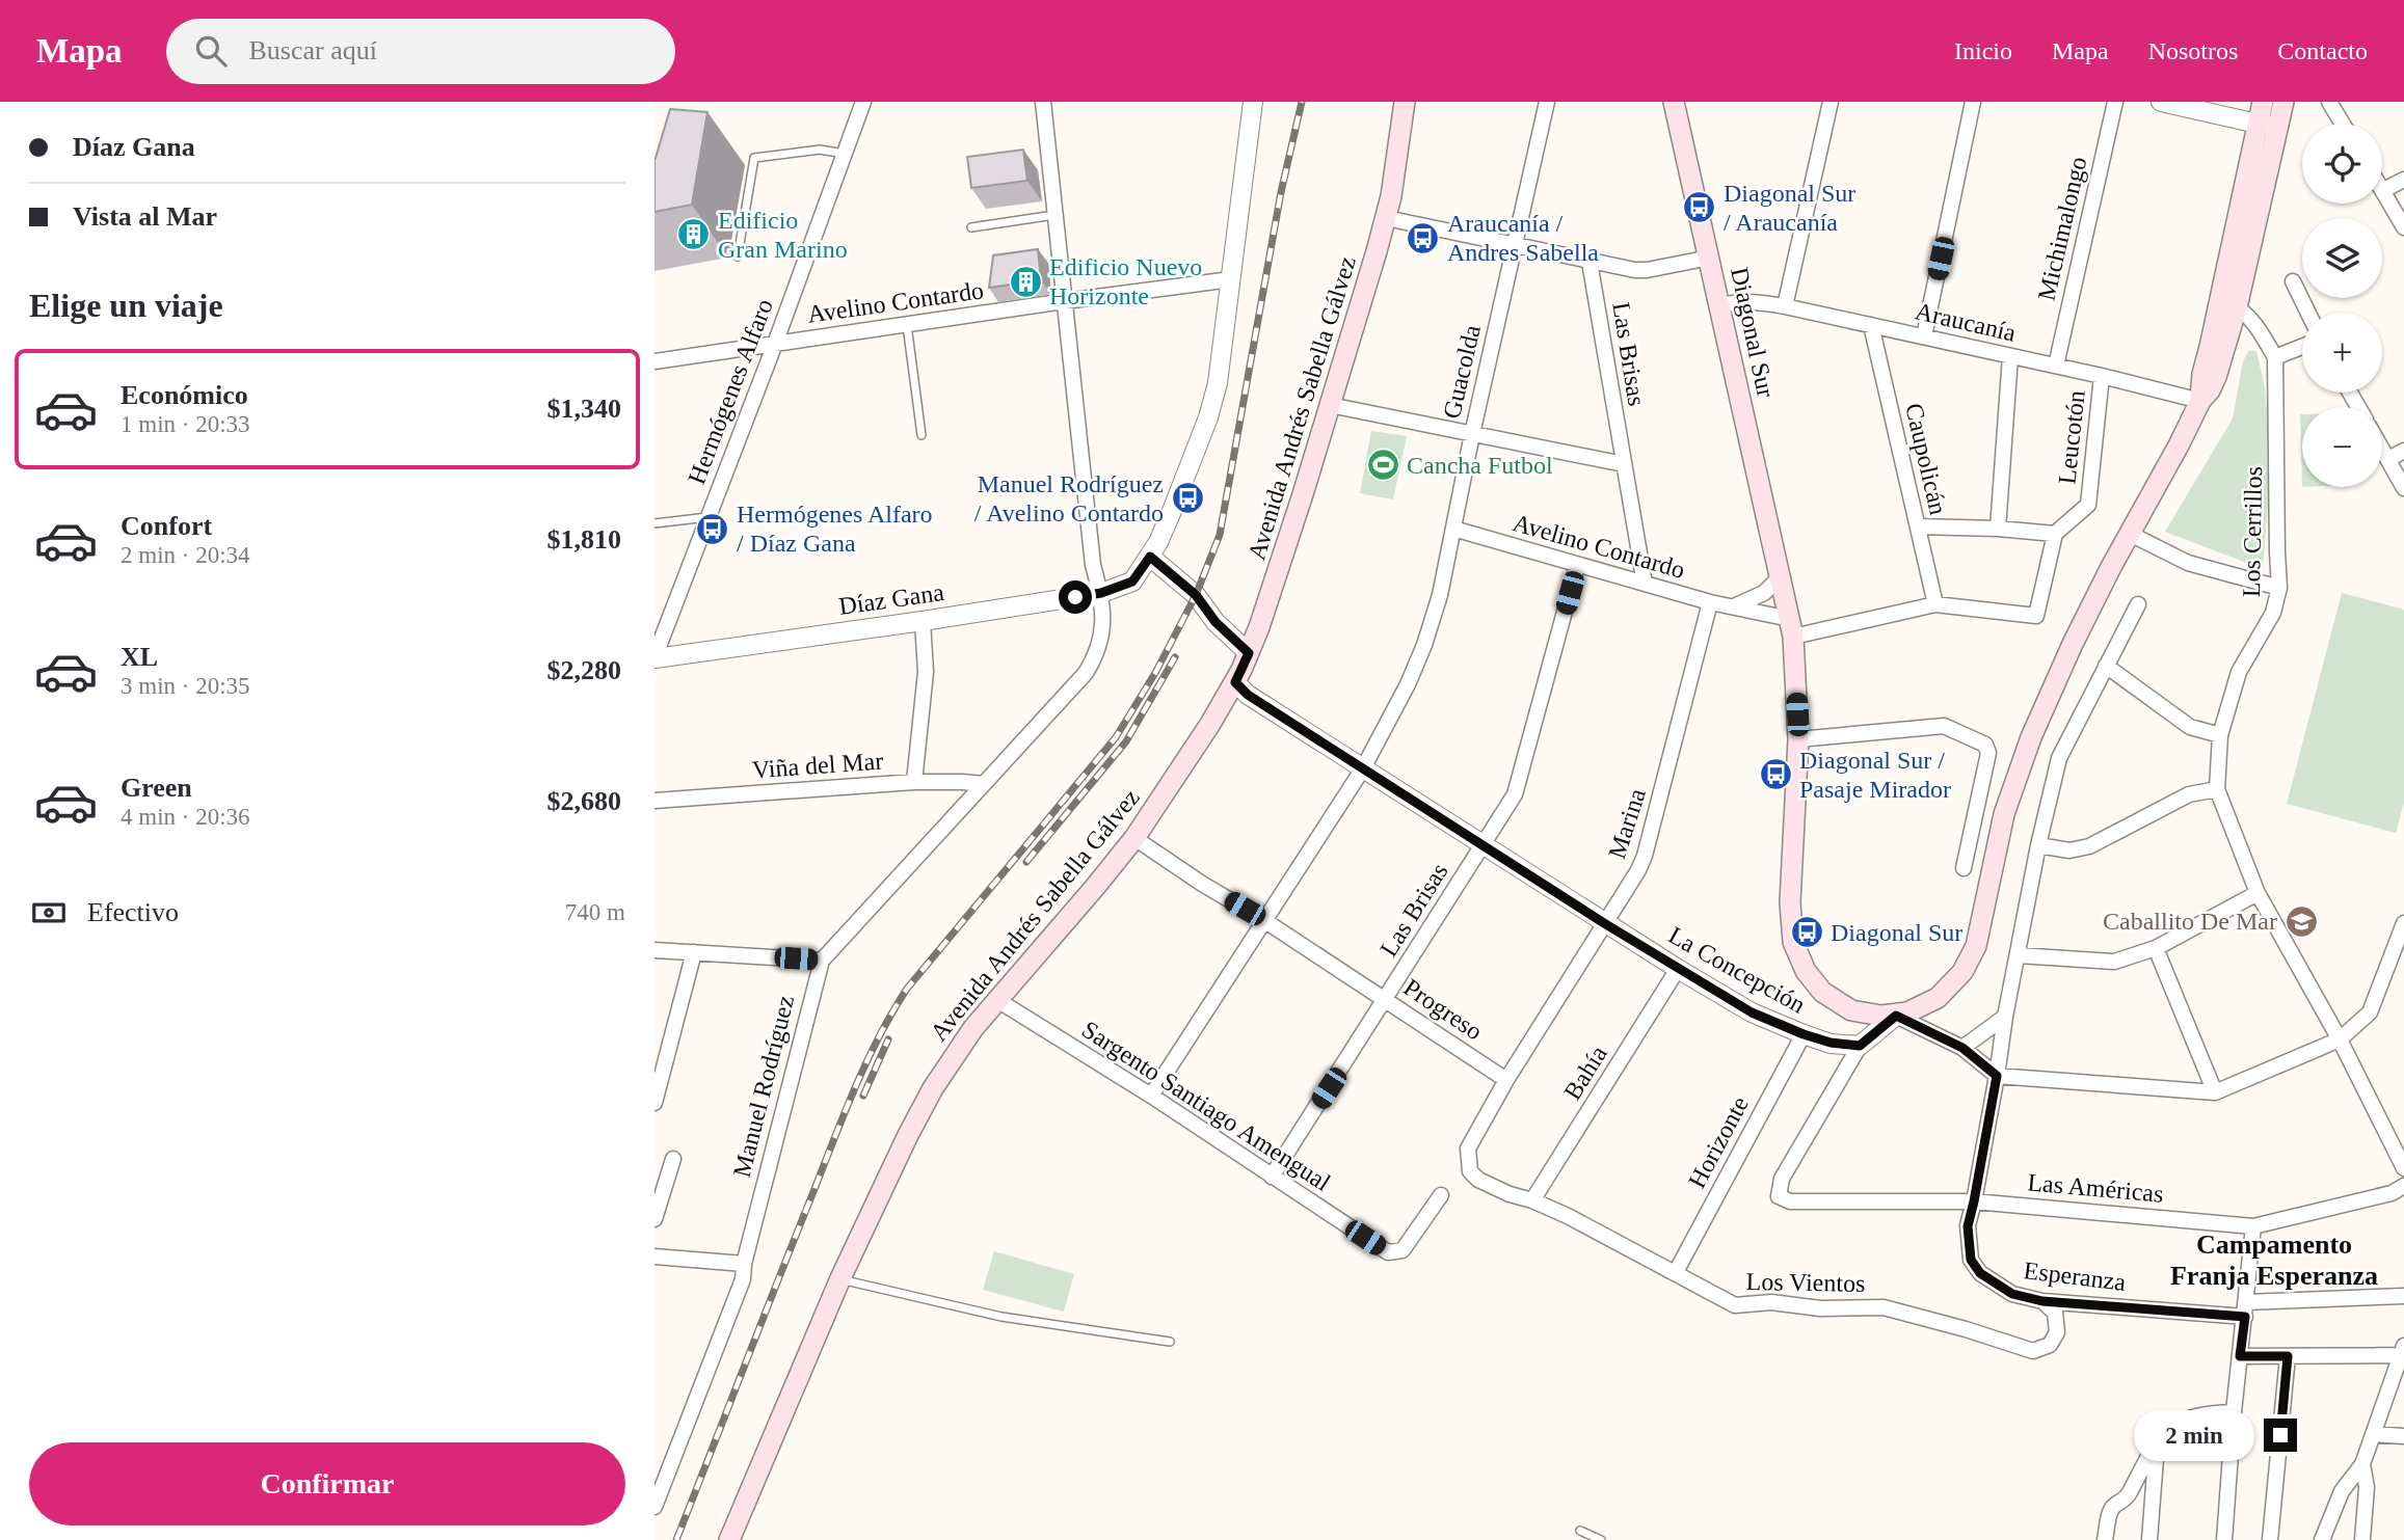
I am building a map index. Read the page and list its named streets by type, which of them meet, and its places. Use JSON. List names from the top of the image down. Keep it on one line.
{"streets":{"main road":["Diagonal Sur","Avenida Andrés Sabella Gálvez"],"street":["Michimalongo","Avelino Contardo","Araucanía","Las Brisas","Guacolda","Hermógenes Alfaro","Leucotón","Caupolicán","Los Cerrillos","Díaz Gana","Viña del Mar","Marina","La Concepción","Progreso","Bahía","Manuel Rodríguez","Sargento Santiago Amengual","Horizonte","Las Américas","Esperanza","Los Vientos"]},"crossings":[["Michimalongo","Araucanía"],["Avelino Contardo","Diagonal Sur"],["Avelino Contardo","Las Brisas"],["Avelino Contardo","Guacolda"],["Avelino Contardo","Hermógenes Alfaro"],["Avelino Contardo","Leucotón"],["Avelino Contardo","Caupolicán"],["Avelino Contardo","Marina"],["Avelino Contardo","Manuel Rodríguez"],["Araucanía","Diagonal Sur"],["Araucanía","Leucotón"],["Araucanía","Caupolicán"],["Las Brisas","La Concepción"],["Las Brisas","Progreso"],["Las Brisas","Sargento Santiago Amengual"],["Guacolda","La Concepción"],["Guacolda","Progreso"],["Guacolda","Sargento Santiago Amengual"],["Hermógenes Alfaro","Díaz Gana"],["Avenida Andrés Sabella Gálvez","La Concepción"],["Avenida Andrés Sabella Gálvez","Progreso"],["Avenida Andrés Sabella Gálvez","Sargento Santiago Amengual"],["Díaz Gana","Manuel Rodríguez"],["Viña del Mar","Manuel Rodríguez"],["Marina","La Concepción"],["Marina","Progreso"],["Marina","Los Vientos"],["La Concepción","Bahía"],["La Concepción","Horizonte"],["La Concepción","Las Américas"],["Bahía","Los Vientos"],["Horizonte","Los Vientos"],["Las Américas","Esperanza"],["Esperanza","Los Vientos"]],"districts":["Campamento Franja Esperanza"],"places":{"bus stop":["Diagonal Sur / Araucanía","Araucanía / Andres Sabella","Manuel Rodríguez / Avelino Contardo","Hermógenes Alfaro / Díaz Gana","Diagonal Sur / Pasaje Mirador","Diagonal Sur"],"building":["Edificio Gran Marino","Edificio Nuevo Horizonte"],"sports":["Cancha Futbol"],"school or university":["Caballito De Mar"]},"page":{"header":"Mapa","search":"Buscar aquí","nav":["Inicio","Mapa","Nosotros","Contacto"],"banner":["Díaz Gana","Vista al Mar"],"map_buttons":["+","−"],"heading":"Elige un viaje","list":[{"name":"Económico","note":"1 min · 20:33","value":"$1,340"},{"name":"Confort","note":"2 min · 20:34","value":"$1,810"},{"name":"XL","note":"3 min · 20:35","value":"$2,280"},{"name":"Green","note":"4 min · 20:36","value":"$2,680"}],"pay":["Efectivo","740 m"],"bubble":"2 min","buttons":"Confirmar"}}
